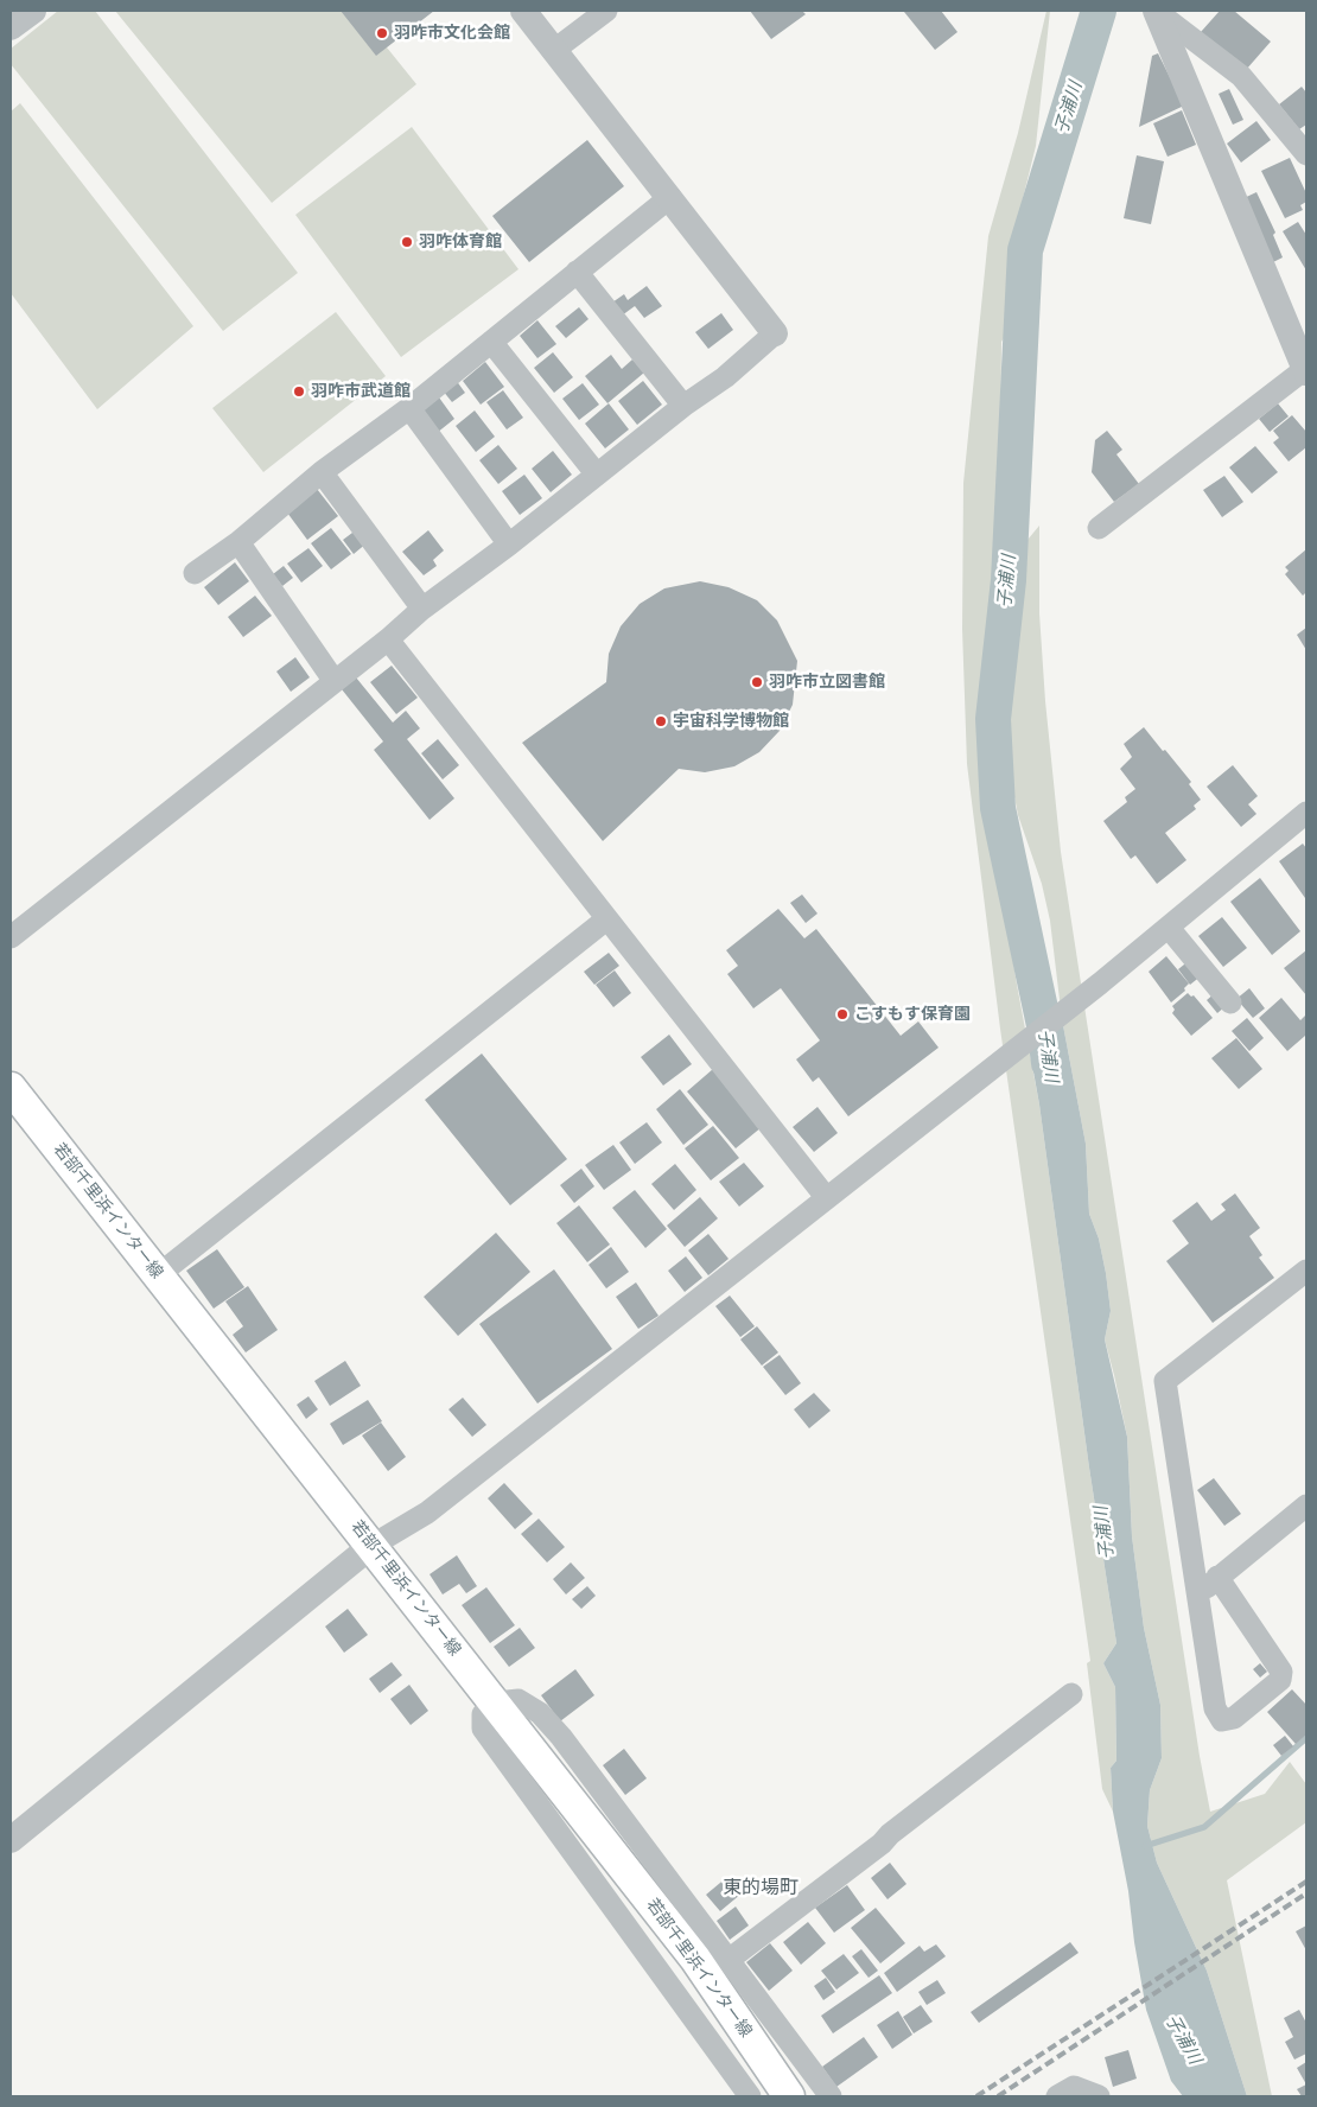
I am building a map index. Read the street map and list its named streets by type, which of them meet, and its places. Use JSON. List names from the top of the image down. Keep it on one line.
{"streets":{"main road":["若部千里浜インター線"]},"districts":["東的場町"],"water":["子浦川"],"places":["羽咋市文化会館","羽咋体育館","羽咋市武道館","羽咋市立図書館","宇宙科学博物館","こすもす保育園"]}
